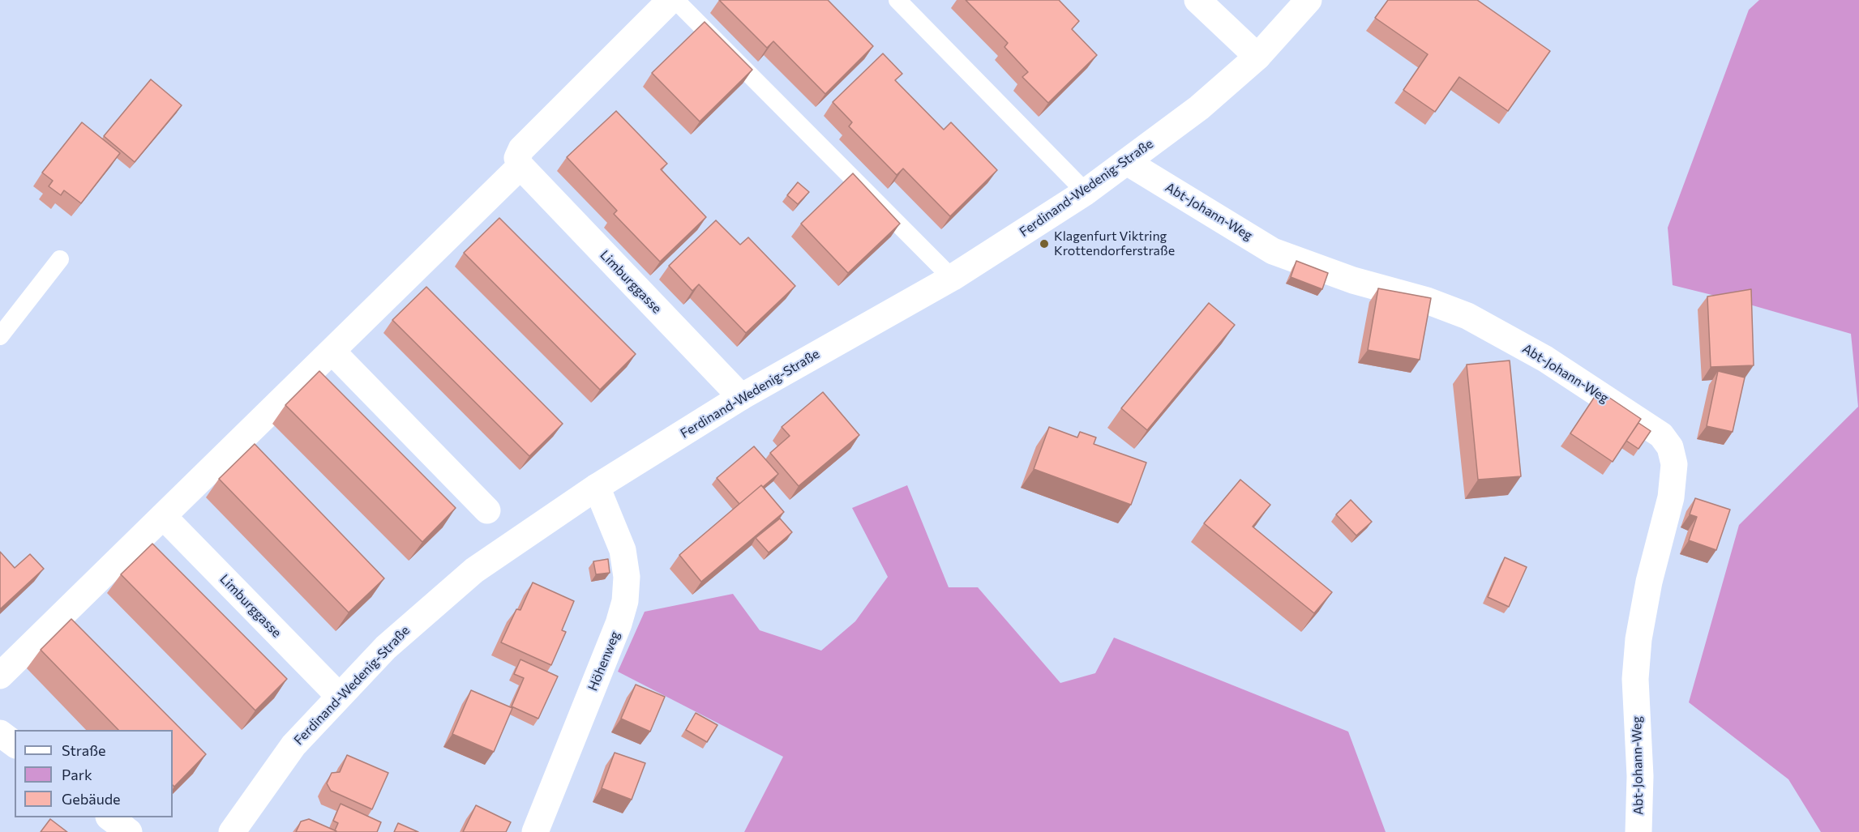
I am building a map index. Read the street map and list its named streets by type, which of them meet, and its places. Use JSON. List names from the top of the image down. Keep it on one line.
{"streets":{"street":["Ferdinand-Wedenig-Straße","Abt-Johann-Weg","Limburggasse","Höhenweg"]},"crossings":[["Ferdinand-Wedenig-Straße","Abt-Johann-Weg"],["Ferdinand-Wedenig-Straße","Limburggasse"],["Ferdinand-Wedenig-Straße","Höhenweg"]],"places":["Klagenfurt Viktring Krottendorferstraße"],"legend":["Straße","Park","Gebäude"]}
